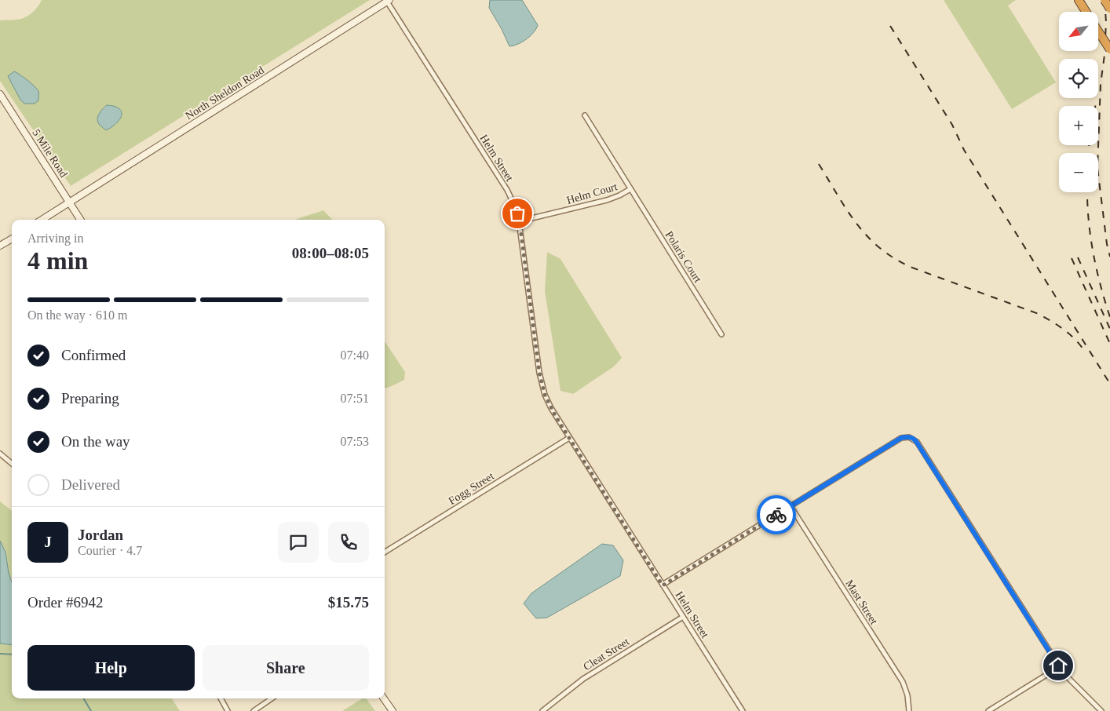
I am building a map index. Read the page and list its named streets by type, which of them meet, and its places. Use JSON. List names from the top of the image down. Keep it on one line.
{"streets":{"main road":["North Sheldon Road","5 Mile Road"],"street":["Helm Street","Helm Court","Polaris Court","Fogg Street","Mast Street","Cleat Street"]},"crossings":[["North Sheldon Road","5 Mile Road"],["North Sheldon Road","Helm Street"],["Helm Street","Helm Court"],["Helm Street","Fogg Street"],["Helm Street","Cleat Street"],["Helm Court","Polaris Court"]],"north":"bottom left","page":{"map_buttons":["+","−"],"heading":["4 min","Arriving in","08:00–08:05"],"panel":["Jordan","Courier · 4.7","Order #6942","$15.75"],"bar":"On the way · 610 m","list":[["Confirmed","07:40"],["Preparing","07:51"],["On the way","07:53"],"Delivered"],"round":"J","buttons":["Help","Share"]}}
